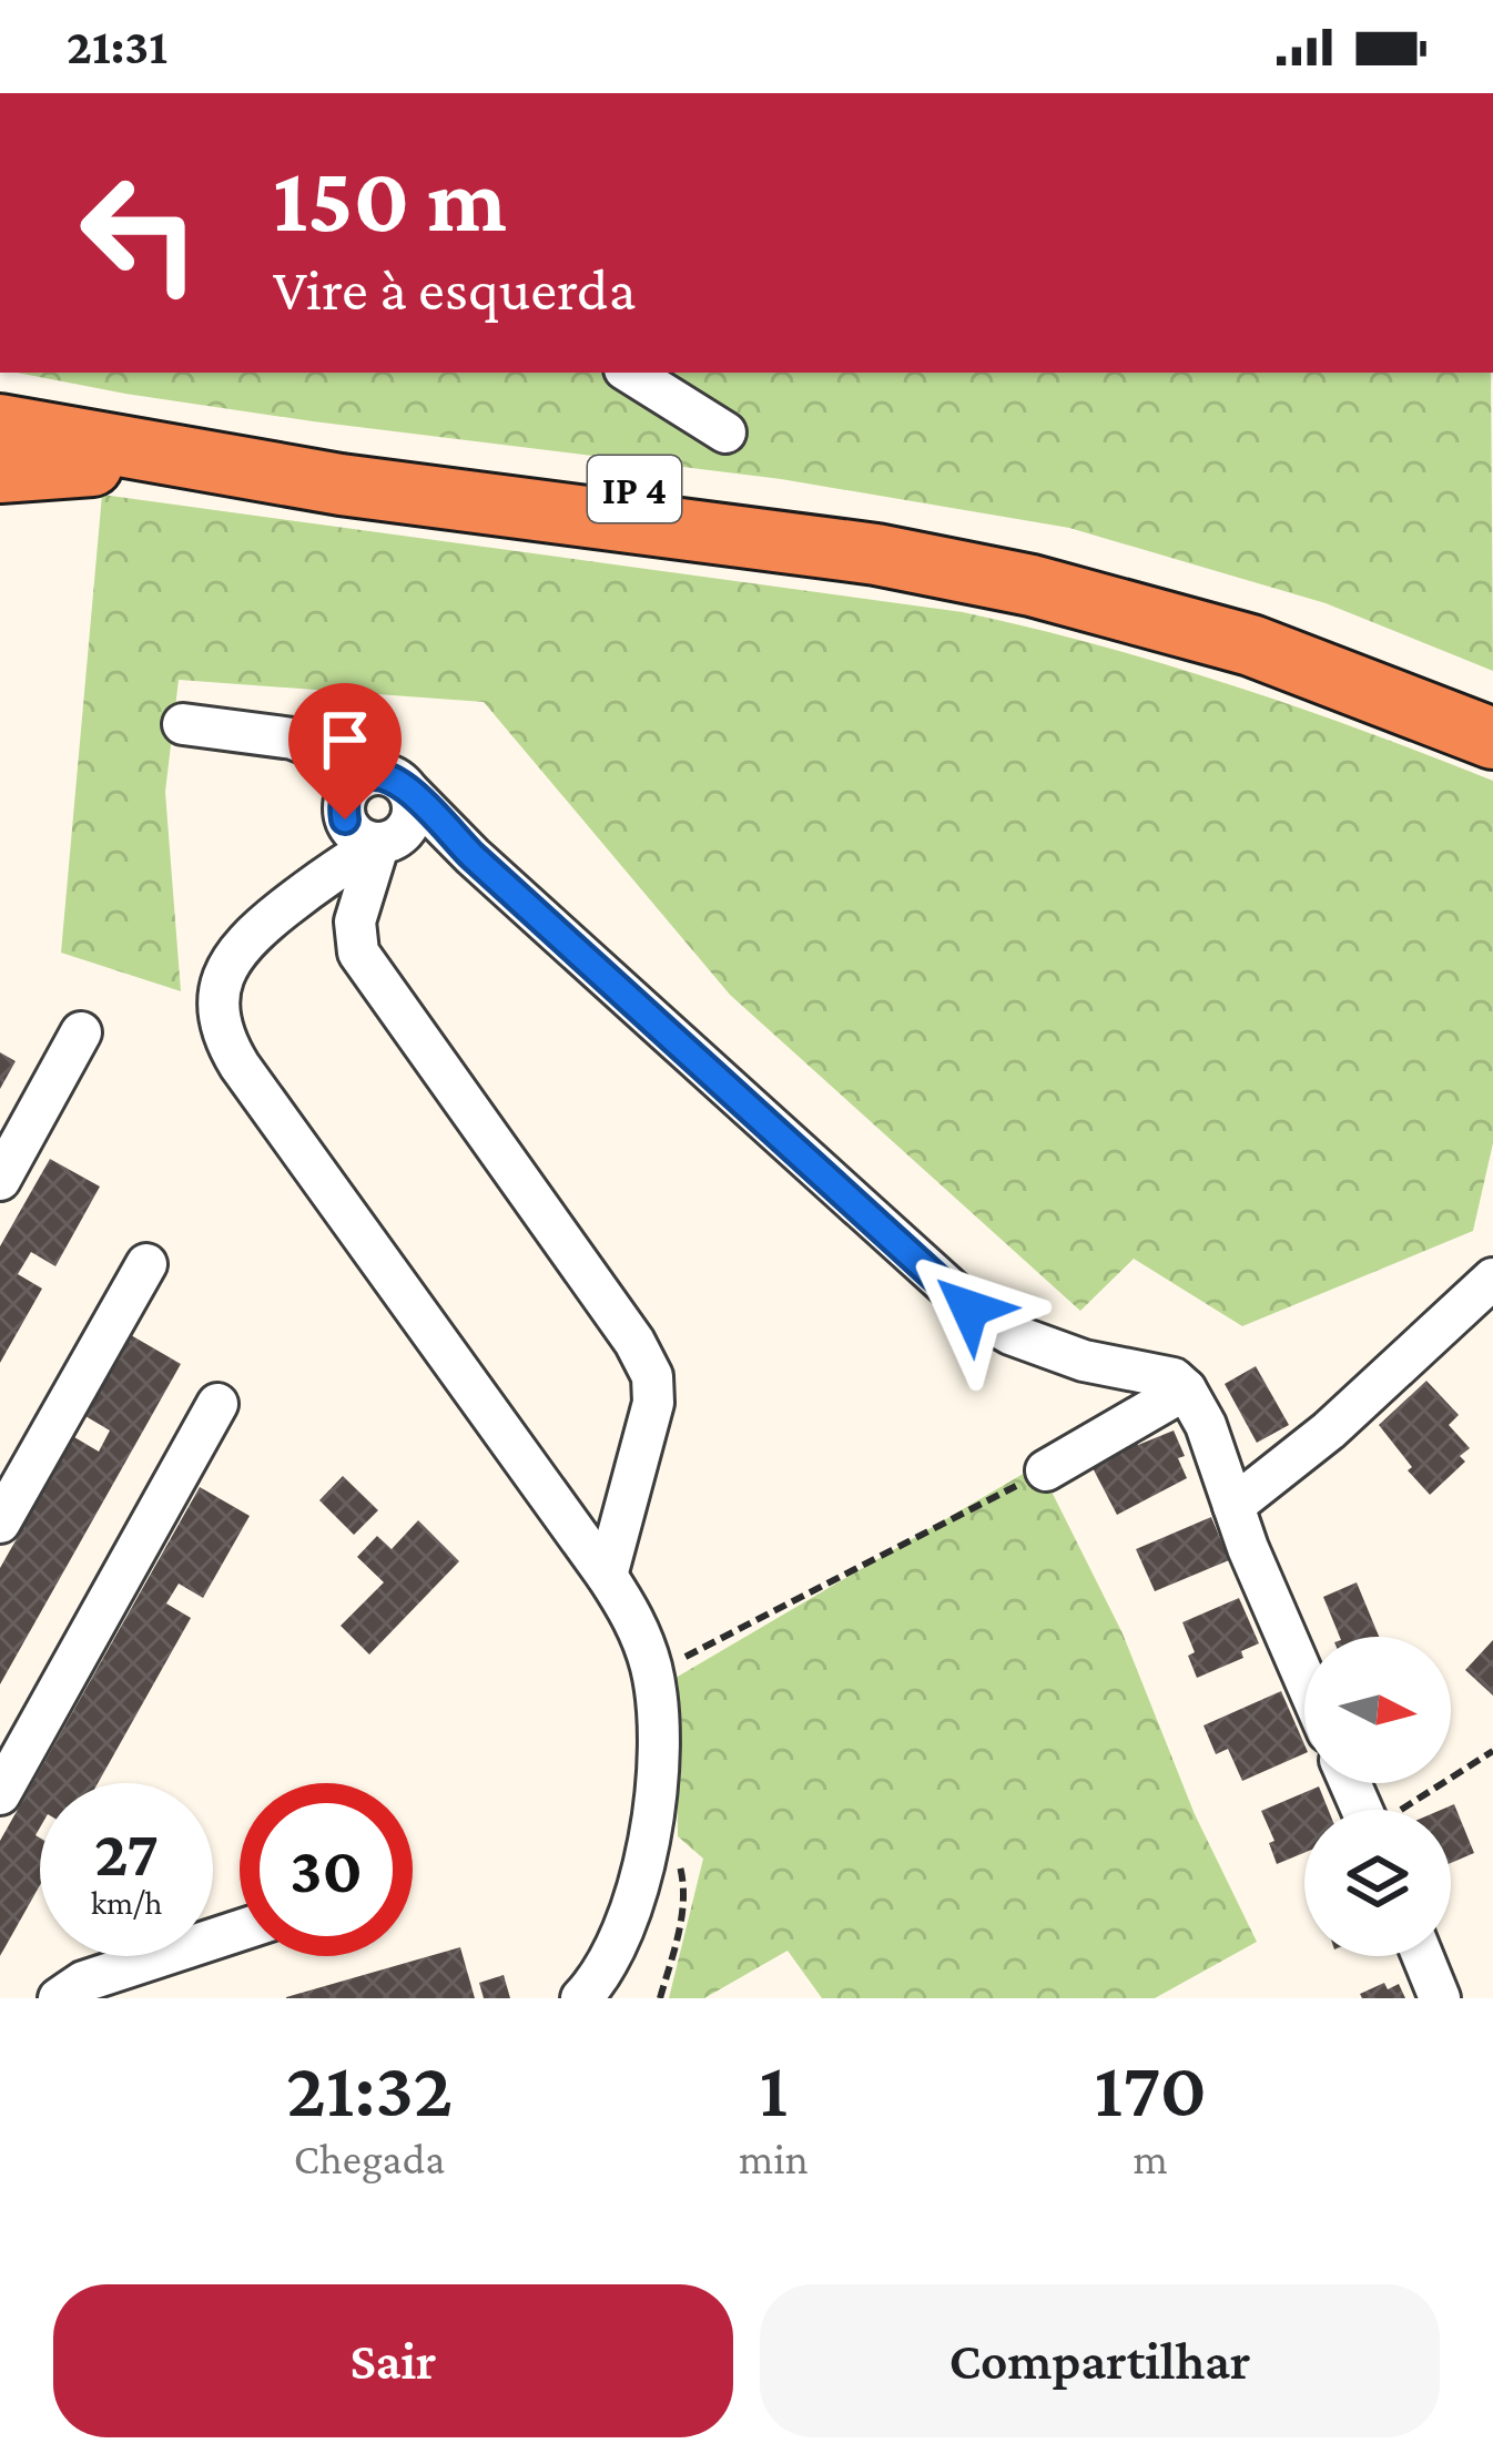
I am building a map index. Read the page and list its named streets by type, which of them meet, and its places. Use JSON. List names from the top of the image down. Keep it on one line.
{"streets":{"highway":["IP 4"]},"north":"right","page":{"status":"21:31","turn":["150 m","Vire à esquerda"],"speed":"27 km/h","limit":"30","eta":["21:32","Chegada","1","min","170","m"],"buttons":["Sair","Compartilhar"]}}
